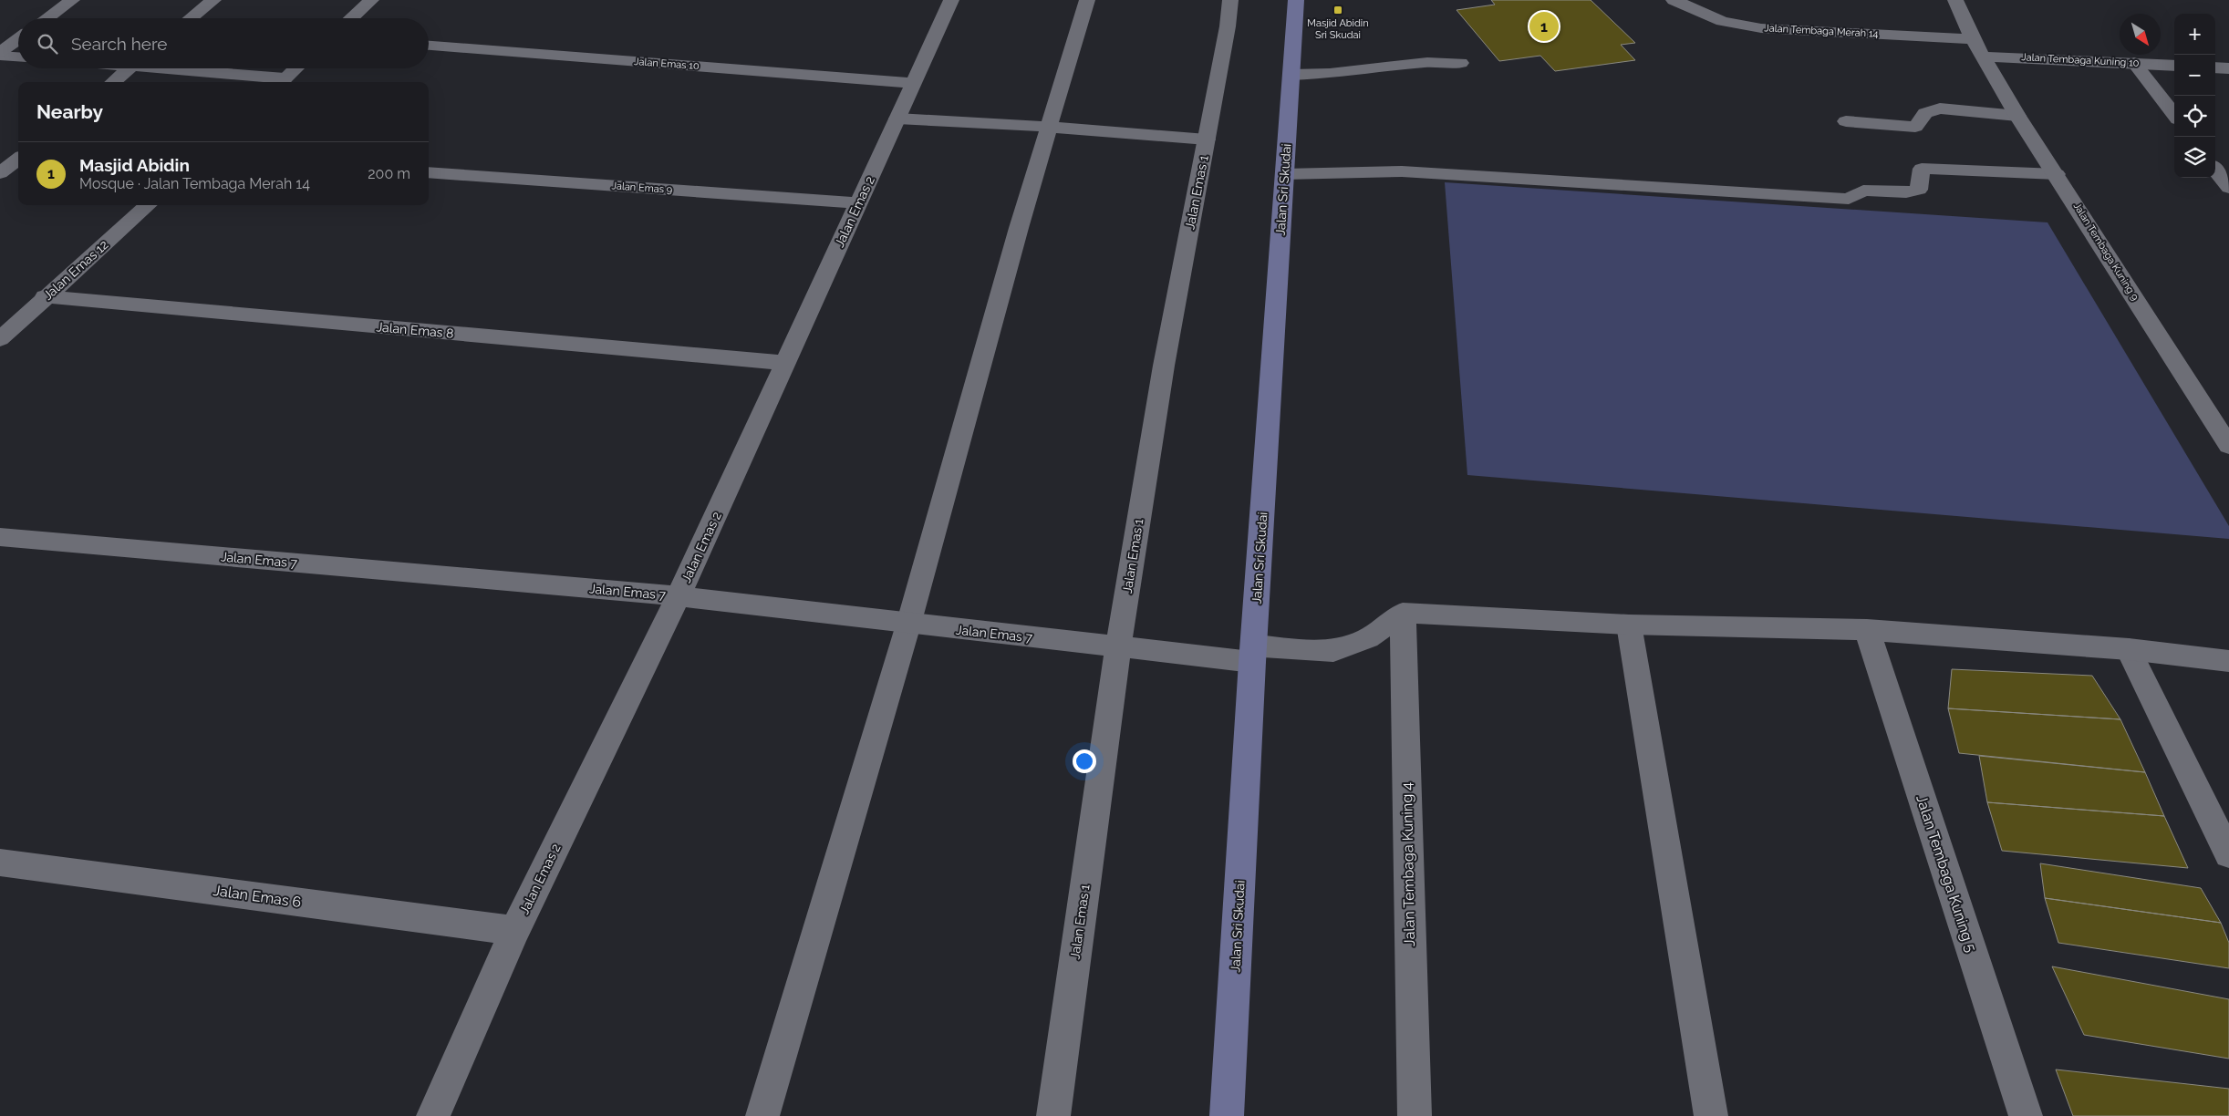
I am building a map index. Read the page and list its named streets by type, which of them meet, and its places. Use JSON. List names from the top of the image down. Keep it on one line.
{"streets":{"street":["Jalan Tembaga Merah 14","Jalan Tembaga Kuning 10","Jalan Emas 10","Jalan Emas 9","Jalan Sri Skudai","Jalan Emas 1","Jalan Emas 2","Jalan Tembaga Kuning 9","Jalan Emas 12","Jalan Emas 8","Jalan Emas 7","Jalan Tembaga Kuning 4","Jalan Tembaga Kuning 5","Jalan Emas 6"]},"crossings":[["Jalan Tembaga Merah 14","Jalan Tembaga Kuning 9"],["Jalan Tembaga Kuning 10","Jalan Tembaga Kuning 9"],["Jalan Emas 10","Jalan Emas 2"],["Jalan Emas 9","Jalan Emas 2"],["Jalan Sri Skudai","Jalan Emas 7"],["Jalan Emas 1","Jalan Emas 7"],["Jalan Emas 2","Jalan Emas 8"],["Jalan Emas 2","Jalan Emas 7"],["Jalan Emas 2","Jalan Emas 6"],["Jalan Emas 12","Jalan Emas 8"],["Jalan Emas 7","Jalan Tembaga Kuning 4"]],"places":{"transit":["Masjid Abidin Sri Skudai"]},"north":"bottom right","page":{"pins":"1","map_buttons":["+","−"],"search":"Search here","heading":"Nearby","list":[{"mark":"1","name":"Masjid Abidin","note":"Mosque · Jalan Tembaga Merah 14","value":"200 m"}]}}
